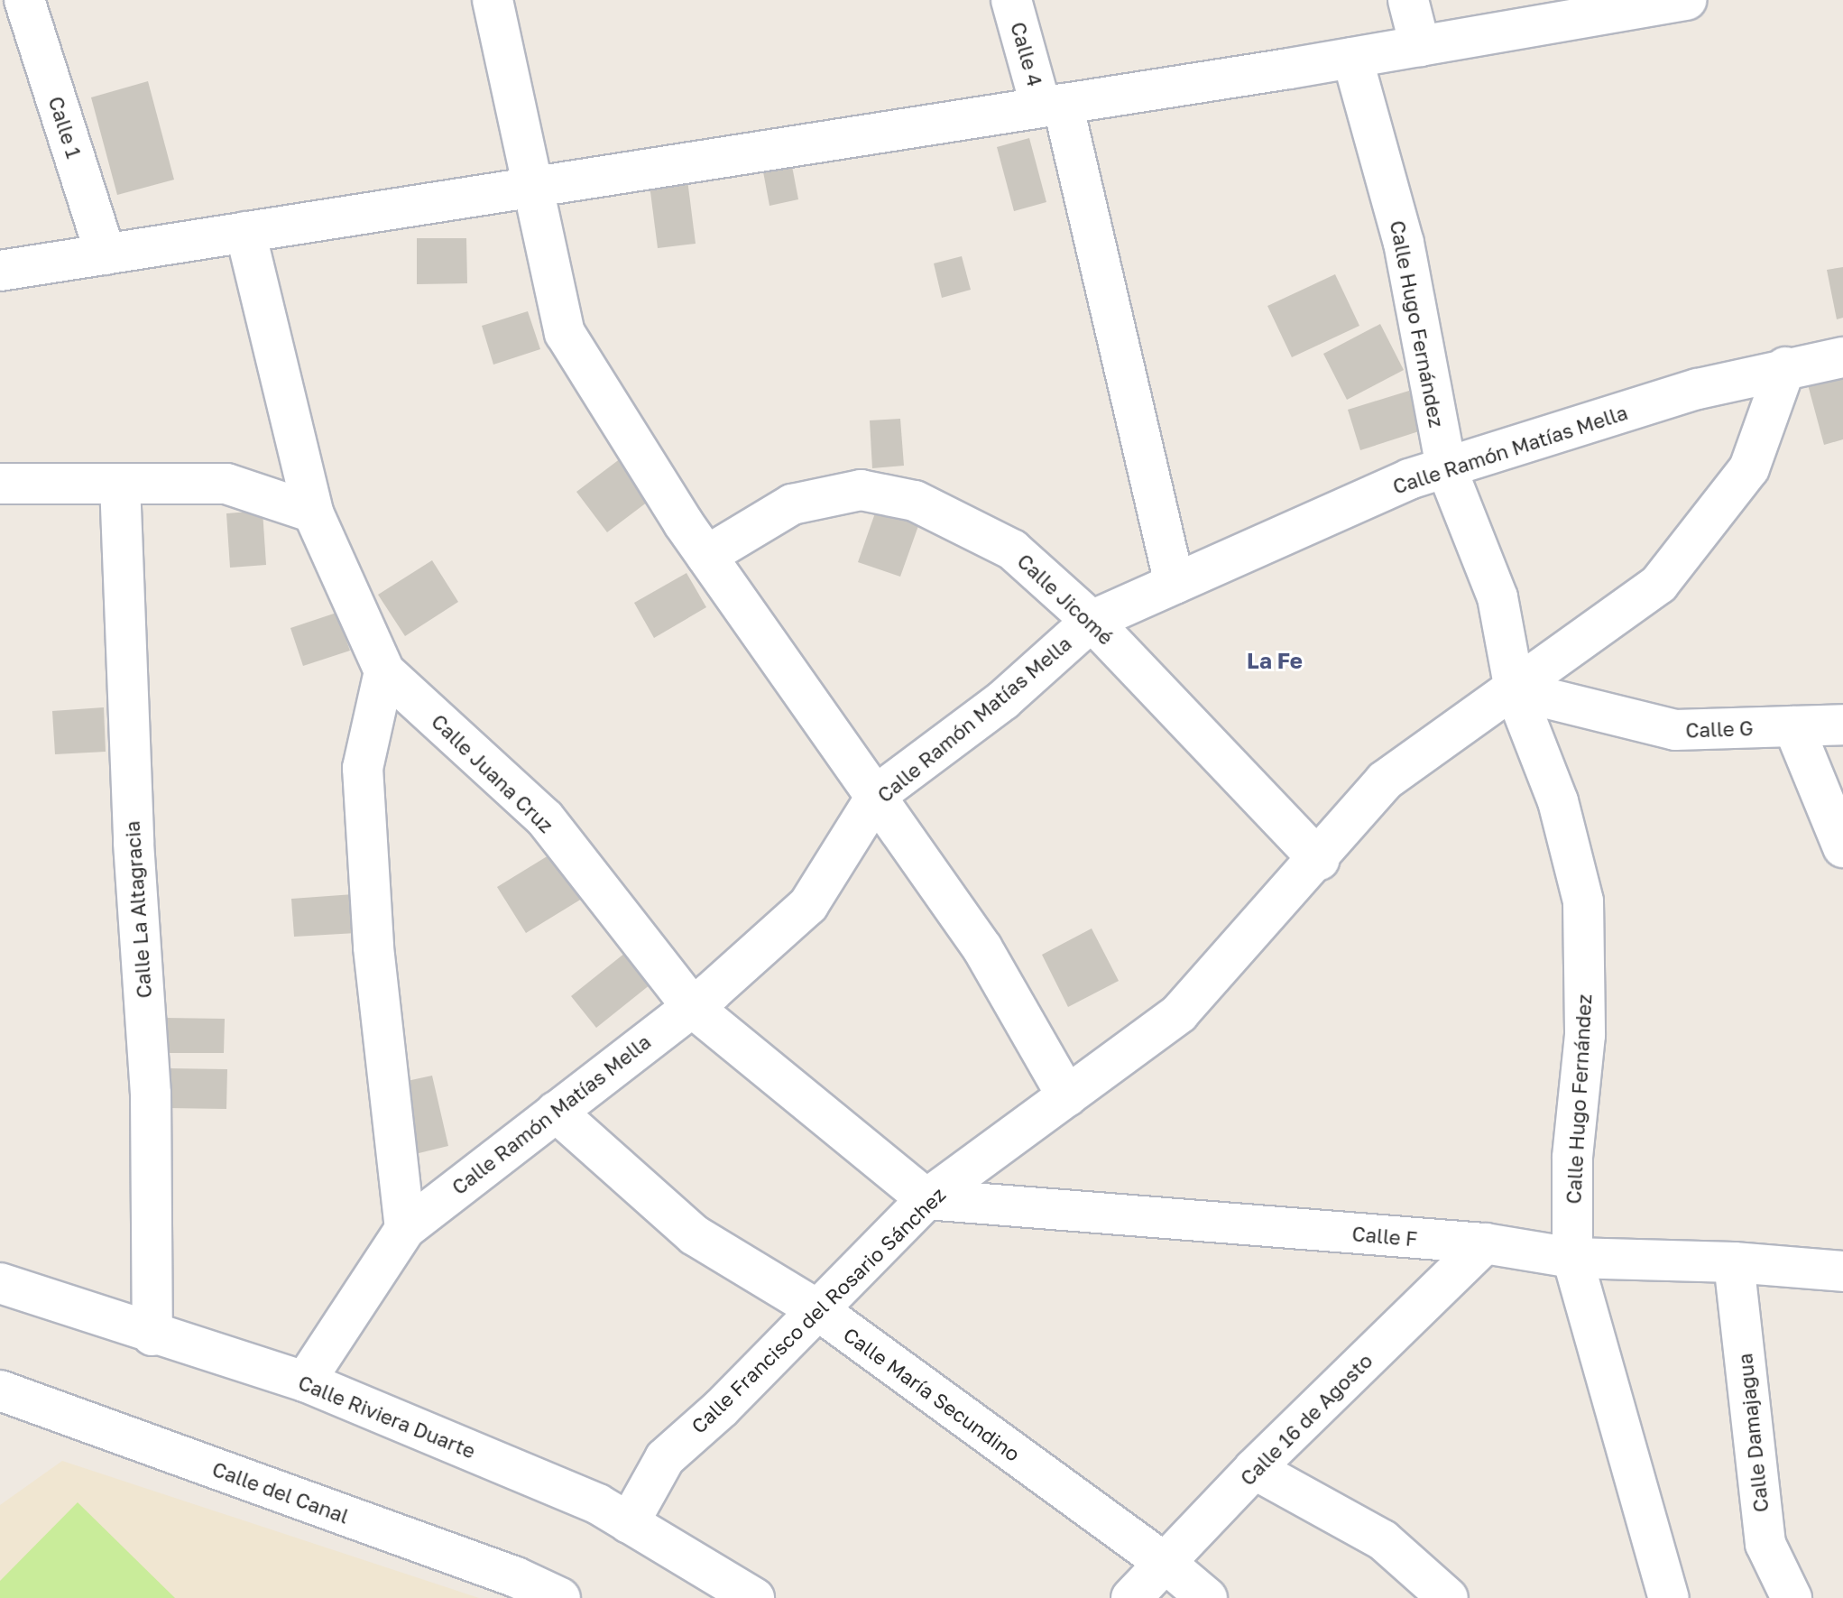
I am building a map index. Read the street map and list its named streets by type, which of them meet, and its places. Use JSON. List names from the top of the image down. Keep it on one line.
{"streets":{"street":["Calle 4","Calle 1","Calle Hugo Fernández","Calle Ramón Matías Mella","Calle Jicomé","Calle G","Calle Juana Cruz","Calle La Altagracia","Calle F","Calle Francisco del Rosario Sánchez","Calle María Secundino","Calle Riviera Duarte","Calle 16 de Agosto","Calle Damajagua","Calle del Canal"]},"crossings":[["Calle 4","Calle Ramón Matías Mella"],["Calle Hugo Fernández","Calle Ramón Matías Mella"],["Calle Hugo Fernández","Calle G"],["Calle Hugo Fernández","Calle F"],["Calle Hugo Fernández","Calle Francisco del Rosario Sánchez"],["Calle Ramón Matías Mella","Calle Jicomé"],["Calle Ramón Matías Mella","Calle Juana Cruz"],["Calle Ramón Matías Mella","Calle Francisco del Rosario Sánchez"],["Calle Ramón Matías Mella","Calle María Secundino"],["Calle Ramón Matías Mella","Calle Riviera Duarte"],["Calle Jicomé","Calle Francisco del Rosario Sánchez"],["Calle G","Calle Francisco del Rosario Sánchez"],["Calle Juana Cruz","Calle F"],["Calle Juana Cruz","Calle Francisco del Rosario Sánchez"],["Calle La Altagracia","Calle Riviera Duarte"],["Calle F","Calle Francisco del Rosario Sánchez"],["Calle F","Calle 16 de Agosto"],["Calle F","Calle Damajagua"],["Calle Francisco del Rosario Sánchez","Calle María Secundino"],["Calle Francisco del Rosario Sánchez","Calle Riviera Duarte"],["Calle María Secundino","Calle 16 de Agosto"]],"districts":["La Fe"]}
